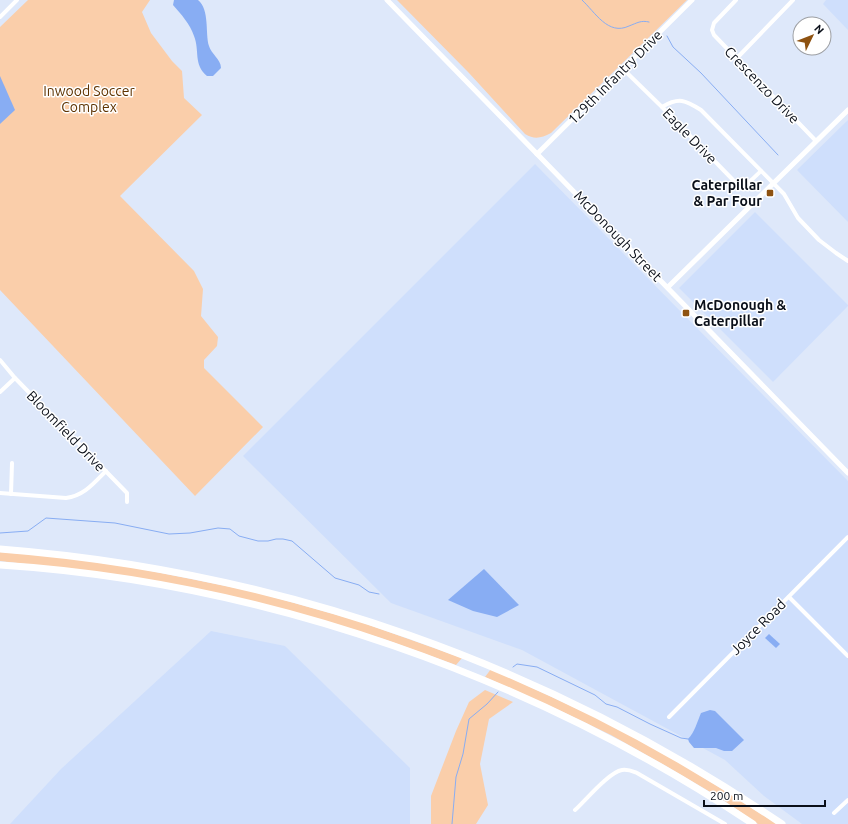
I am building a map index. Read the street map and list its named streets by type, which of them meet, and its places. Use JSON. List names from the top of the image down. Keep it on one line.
{"streets":{"street":["129th Infantry Drive","Crescenzo Drive","Eagle Drive","McDonough Street","Bloomfield Drive","Joyce Road"]},"crossings":[["129th Infantry Drive","Eagle Drive"],["129th Infantry Drive","McDonough Street"]],"parks":["Inwood Soccer Complex"],"places":{"transit":["Caterpillar & Par Four","McDonough & Caterpillar"]},"scale_bar":"200 m","north":"top right"}
